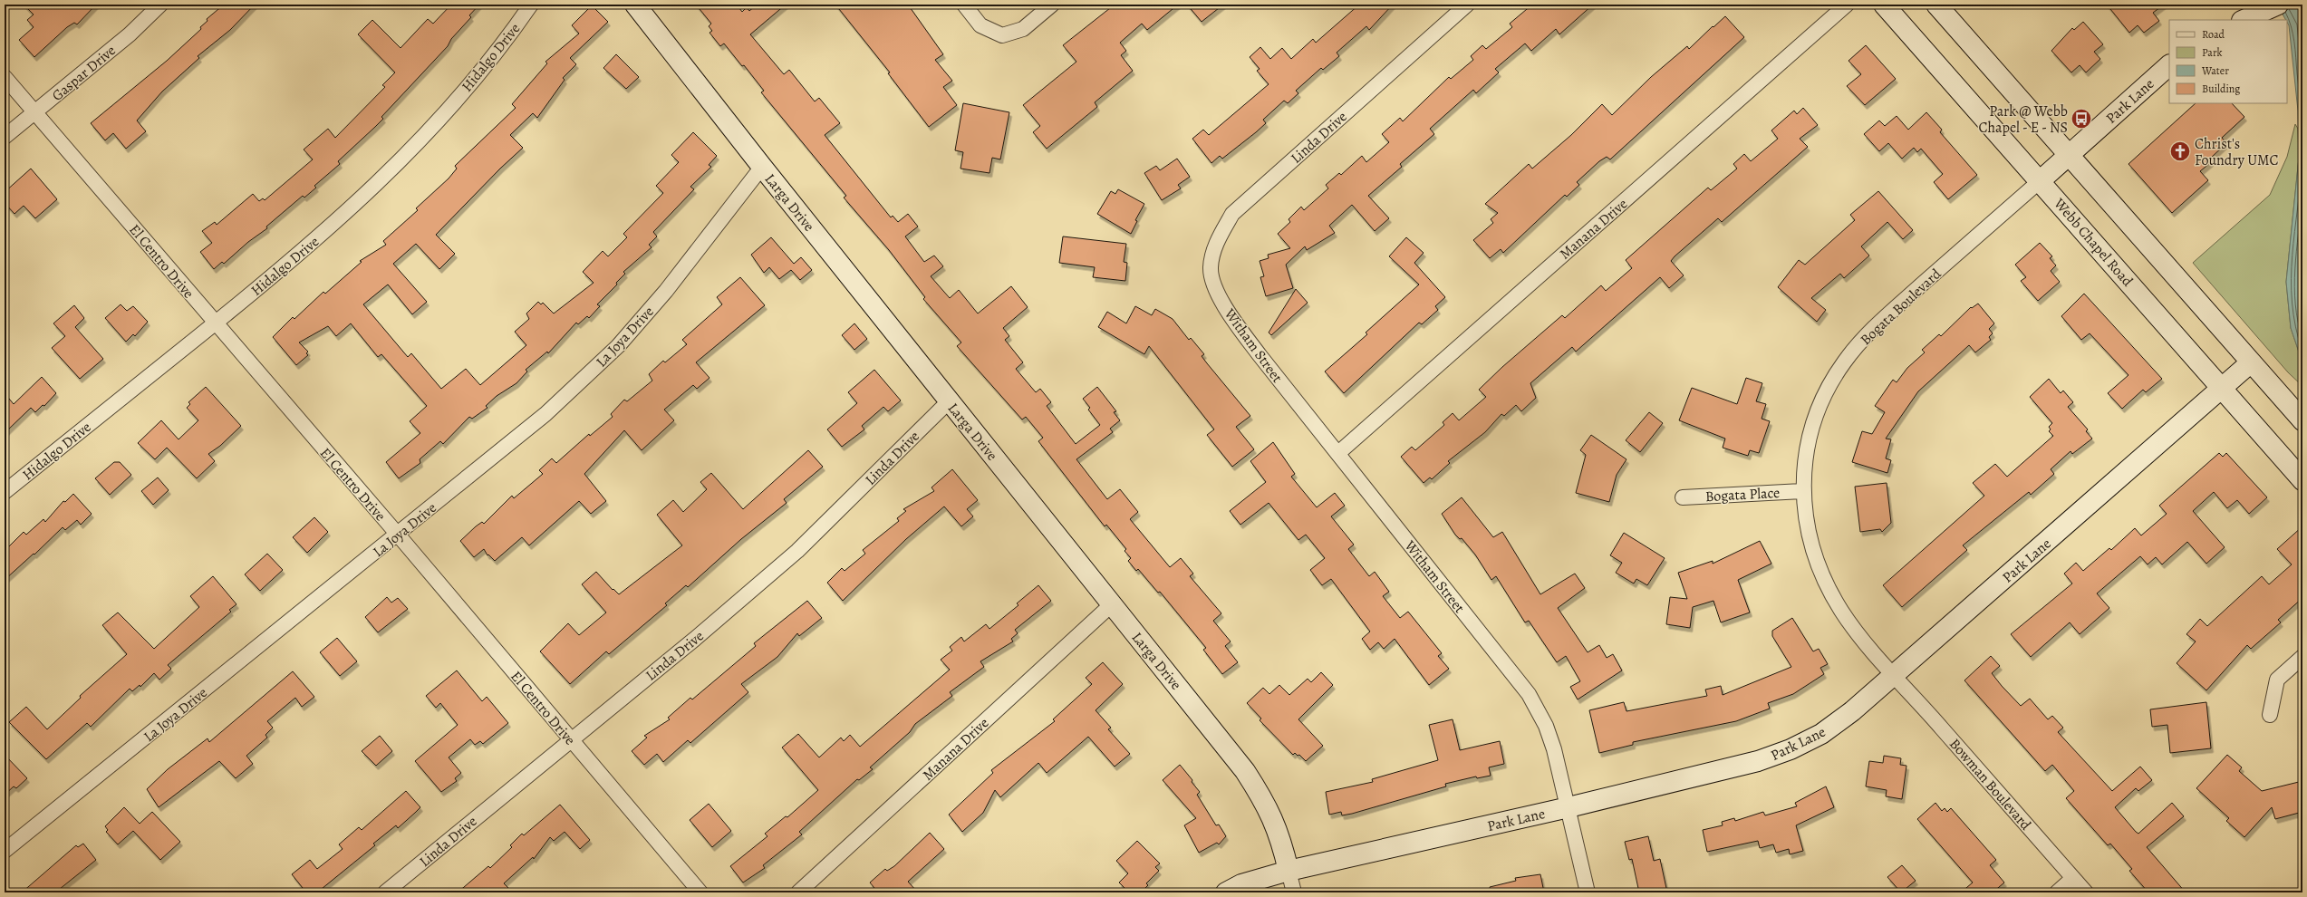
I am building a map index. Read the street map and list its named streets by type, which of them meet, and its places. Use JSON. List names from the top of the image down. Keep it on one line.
{"streets":{"street":["Hidalgo Drive","Gaspar Drive","Park Lane","Linda Drive","Larga Drive","Manana Drive","Webb Chapel Road","El Centro Drive","Bogata Boulevard","La Joya Drive","Witham Street","Bogata Place","Bowman Boulevard"]},"crossings":[["Hidalgo Drive","El Centro Drive"],["Gaspar Drive","El Centro Drive"],["Park Lane","Larga Drive"],["Park Lane","Webb Chapel Road"],["Park Lane","Bogata Boulevard"],["Park Lane","Witham Street"],["Park Lane","Bowman Boulevard"],["Linda Drive","Larga Drive"],["Linda Drive","El Centro Drive"],["Linda Drive","Witham Street"],["Larga Drive","Manana Drive"],["Larga Drive","La Joya Drive"],["Manana Drive","Witham Street"],["Webb Chapel Road","Bogata Boulevard"],["El Centro Drive","La Joya Drive"],["Bogata Boulevard","Bogata Place"],["Bogata Boulevard","Bowman Boulevard"]],"places":{"bus stop":["Park @ Webb Chapel - E - NS"],"church":["Christ's Foundry UMC"]},"legend":["Road","Park","Water","Building"]}
